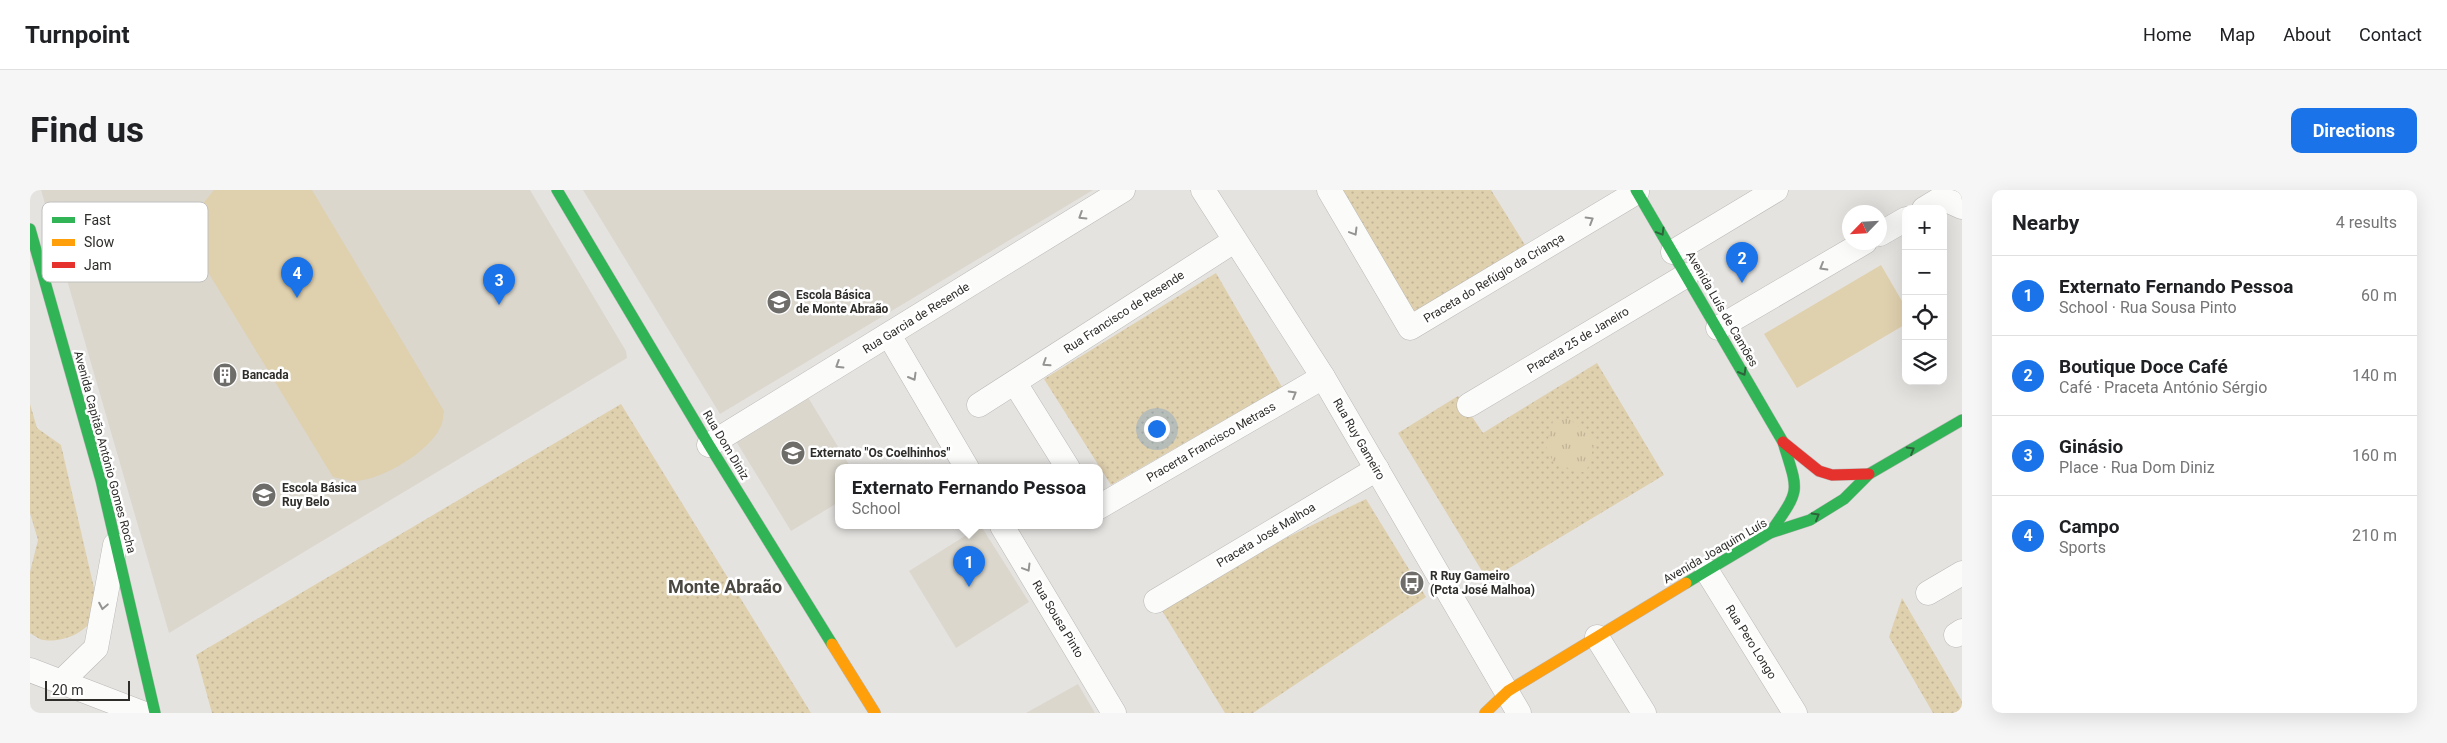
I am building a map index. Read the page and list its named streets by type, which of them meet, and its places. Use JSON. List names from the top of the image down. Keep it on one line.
{"streets":{"street":["Praceta do Refúgio da Criança","Avenida Luís de Camões","Rua Francisco de Resende","Rua Garcia de Resende","Praceta 25 de Janeiro","Rua Ruy Gameiro","Pracerta Francisco Metrass","Rua Dom Diniz","Avenida Capitão António Gomes Rocha","Praceta José Malhoa","Avenida Joaquim Luís","Rua Sousa Pinto","Rua Pero Longo"]},"crossings":[["Praceta do Refúgio da Criança","Avenida Luís de Camões"],["Avenida Luís de Camões","Praceta 25 de Janeiro"],["Avenida Luís de Camões","Avenida Joaquim Luís"],["Rua Francisco de Resende","Rua Ruy Gameiro"],["Rua Garcia de Resende","Rua Dom Diniz"],["Rua Ruy Gameiro","Pracerta Francisco Metrass"],["Rua Ruy Gameiro","Praceta José Malhoa"],["Rua Ruy Gameiro","Avenida Joaquim Luís"],["Avenida Joaquim Luís","Rua Pero Longo"]],"one_way":["Avenida Luís de Camões","Rua Francisco de Resende","Rua Garcia de Resende","Pracerta Francisco Metrass","Avenida Joaquim Luís","Rua Sousa Pinto"],"districts":["Monte Abraão"],"places":{"school or university":["Escola Básica de Monte Abraão","Externato \"Os Coelhinhos\"","Escola Básica Ruy Belo"],"building":["Bancada"],"bus stop":["R Ruy Gameiro (Pcta José Malhoa)"]},"legend":["Fast","Slow","Jam"],"scale_bar":"20 m","north":"bottom left","page":{"header":"Turnpoint","nav":["Home","Map","About","Contact"],"buttons":"Directions","title":"Find us","heading":["Nearby","4 results"],"map_buttons":["+","−"],"pins":["2","4","3","1"],"list":[{"mark":"1","name":"Externato Fernando Pessoa","note":"School · Rua Sousa Pinto","value":"60 m"},{"mark":"2","name":"Boutique Doce Café","note":"Café · Praceta António Sérgio","value":"140 m"},{"mark":"3","name":"Ginásio","note":"Place · Rua Dom Diniz","value":"160 m"},{"mark":"4","name":"Campo","note":"Sports","value":"210 m"}],"popup":["Externato Fernando Pessoa","School"],"scale":"20 m"}}
